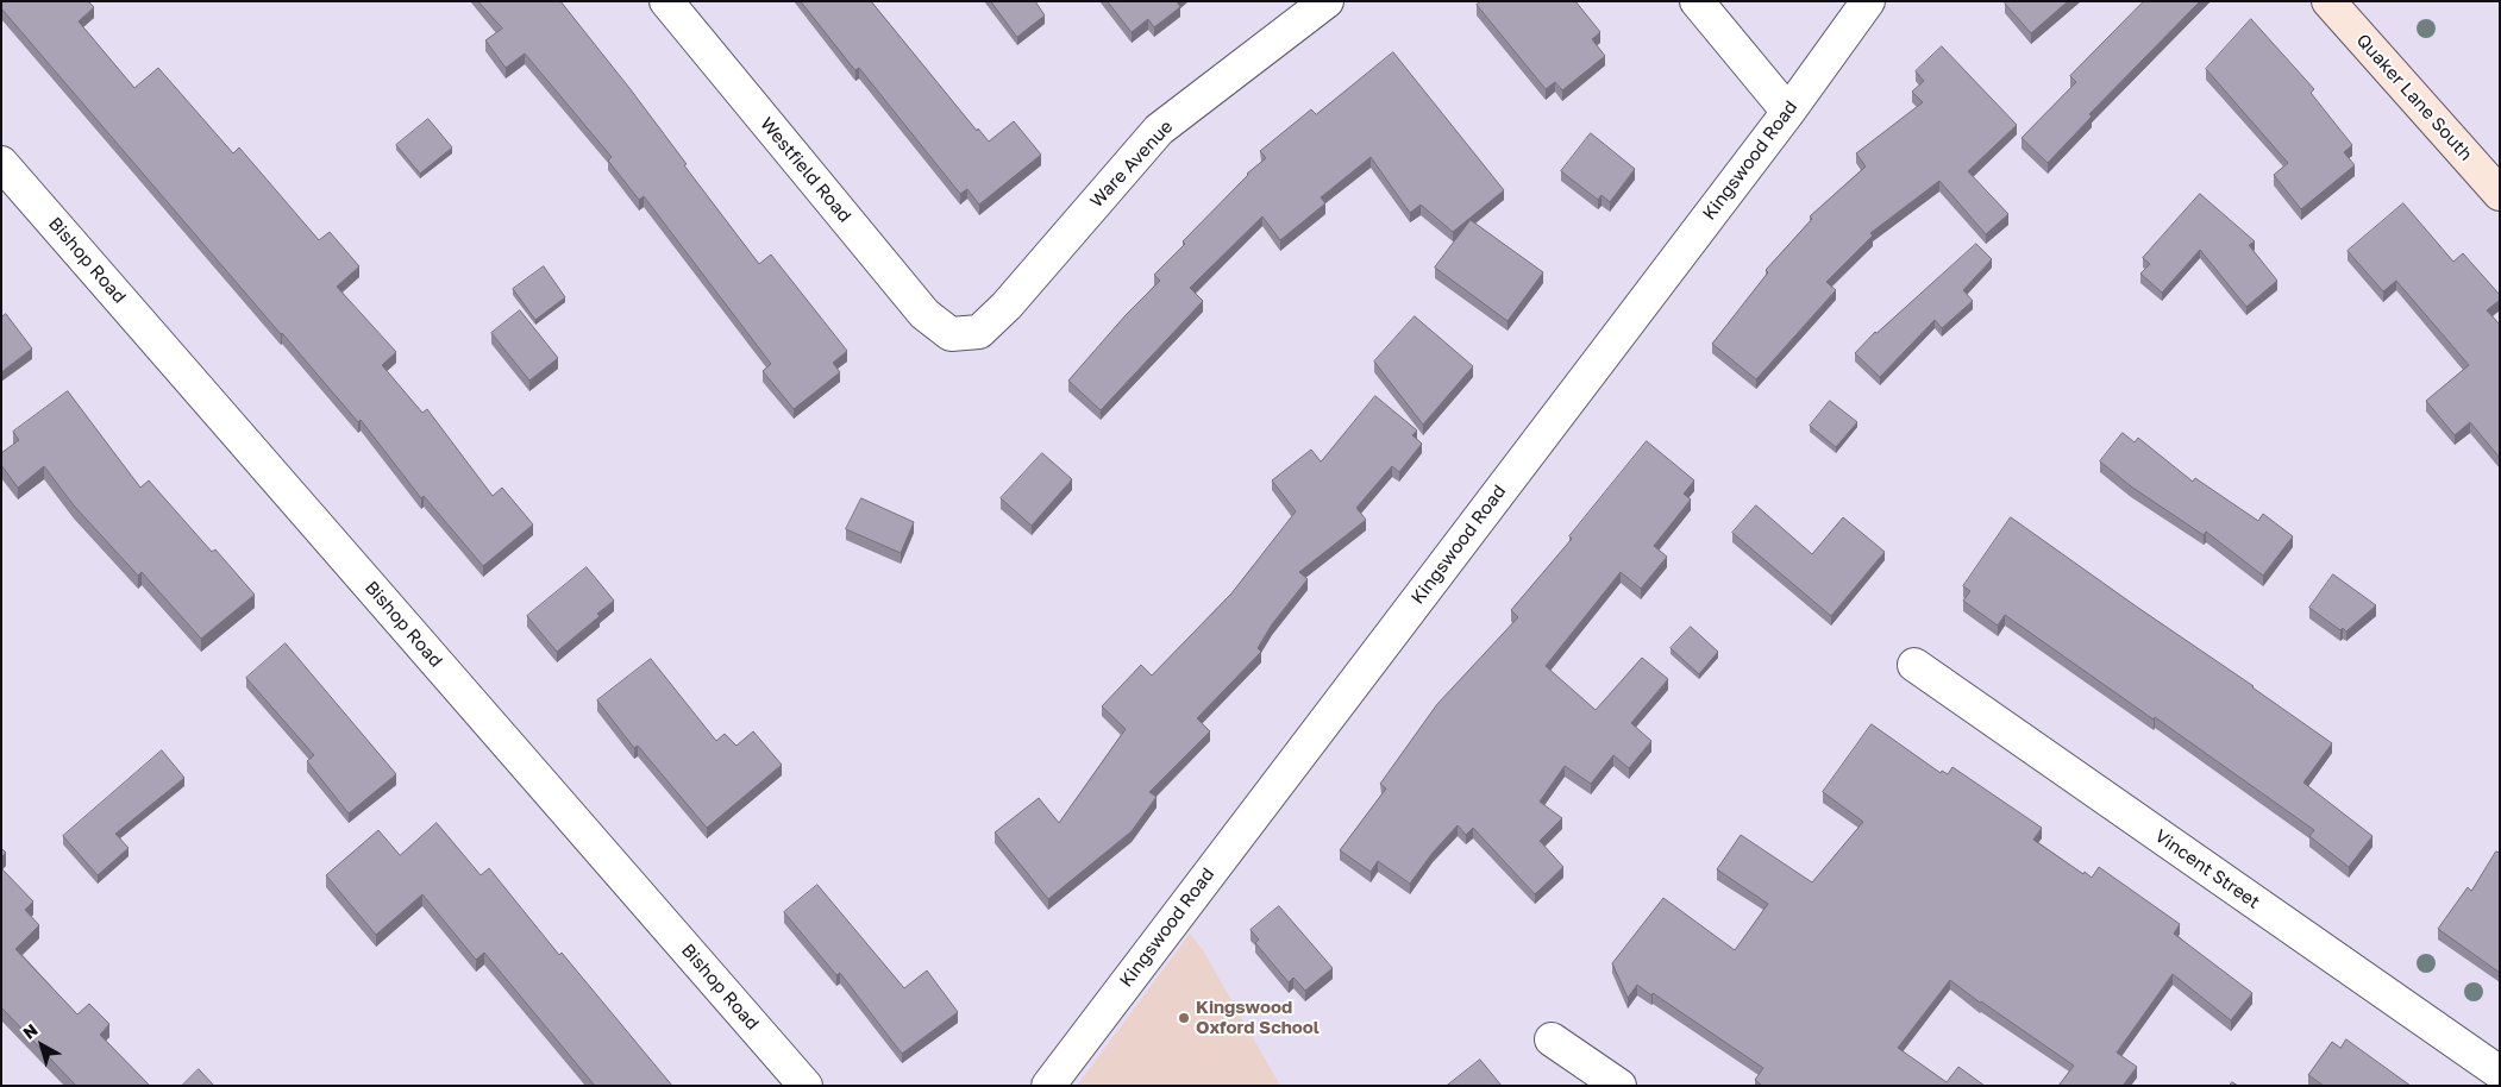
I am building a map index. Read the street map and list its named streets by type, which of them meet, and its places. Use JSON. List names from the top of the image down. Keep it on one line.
{"streets":{"main road":["Quaker Lane South"],"street":["Kingswood Road","Ware Avenue","Westfield Road","Bishop Road","Vincent Street"]},"crossings":[["Ware Avenue","Westfield Road"]],"places":["Kingswood Oxford School"],"north":"top left"}
